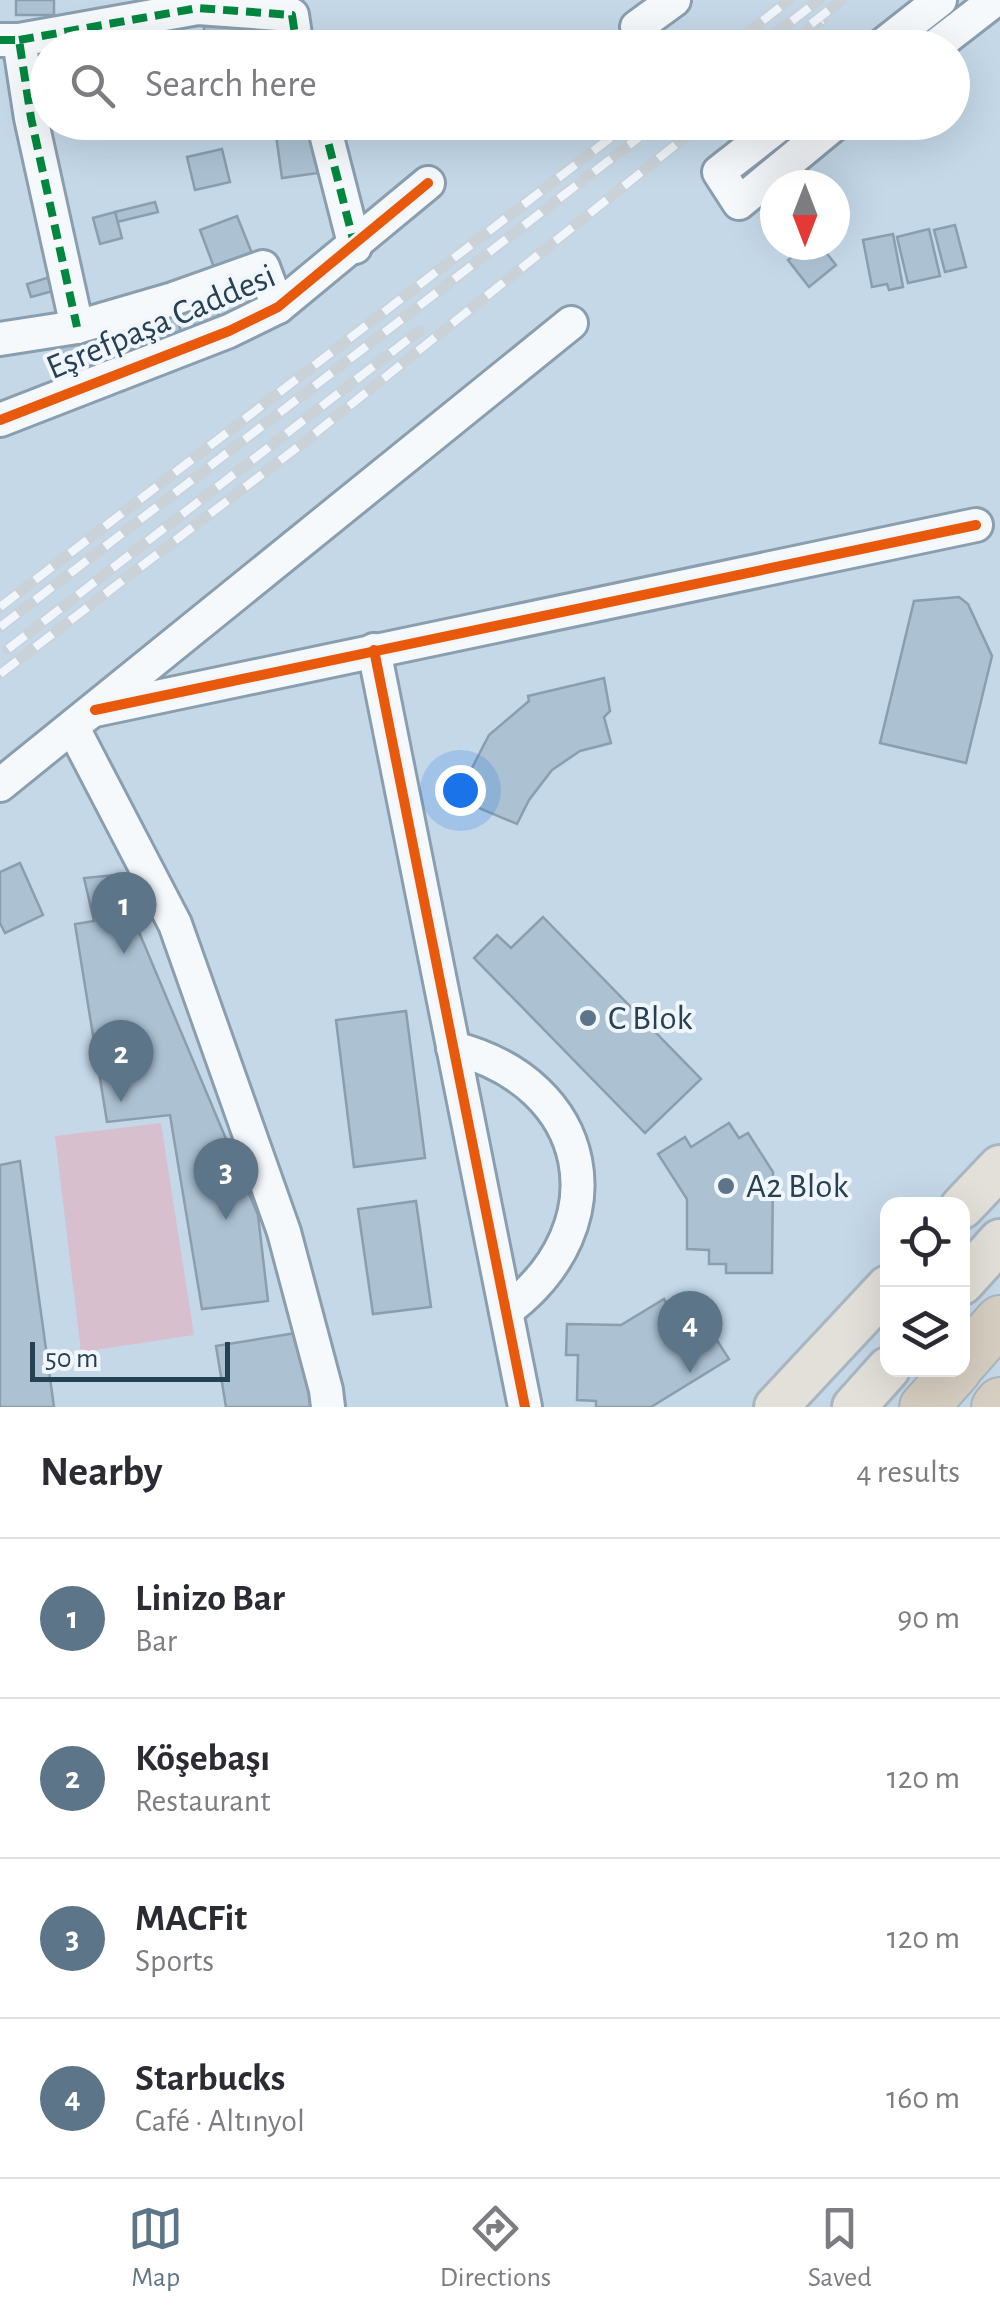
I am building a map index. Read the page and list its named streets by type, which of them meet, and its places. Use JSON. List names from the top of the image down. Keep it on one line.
{"streets":{"street":["Eşrefpaşa Caddesi"]},"places":["C Blok","A2 Blok"],"scale_bar":"50 m","north":"bottom","page":{"search":"Search here","pins":["1","2","3","4"],"scale":"50 m","heading":["Nearby","4 results"],"list":[{"mark":"1","name":"Linizo Bar","note":"Bar","value":"90 m"},{"mark":"2","name":"Köşebaşı","note":"Restaurant","value":"120 m"},{"mark":"3","name":"MACFit","note":"Sports","value":"120 m"},{"mark":"4","name":"Starbucks","note":"Café · Altınyol","value":"160 m"}],"nav":["Map","Directions","Saved"]}}
